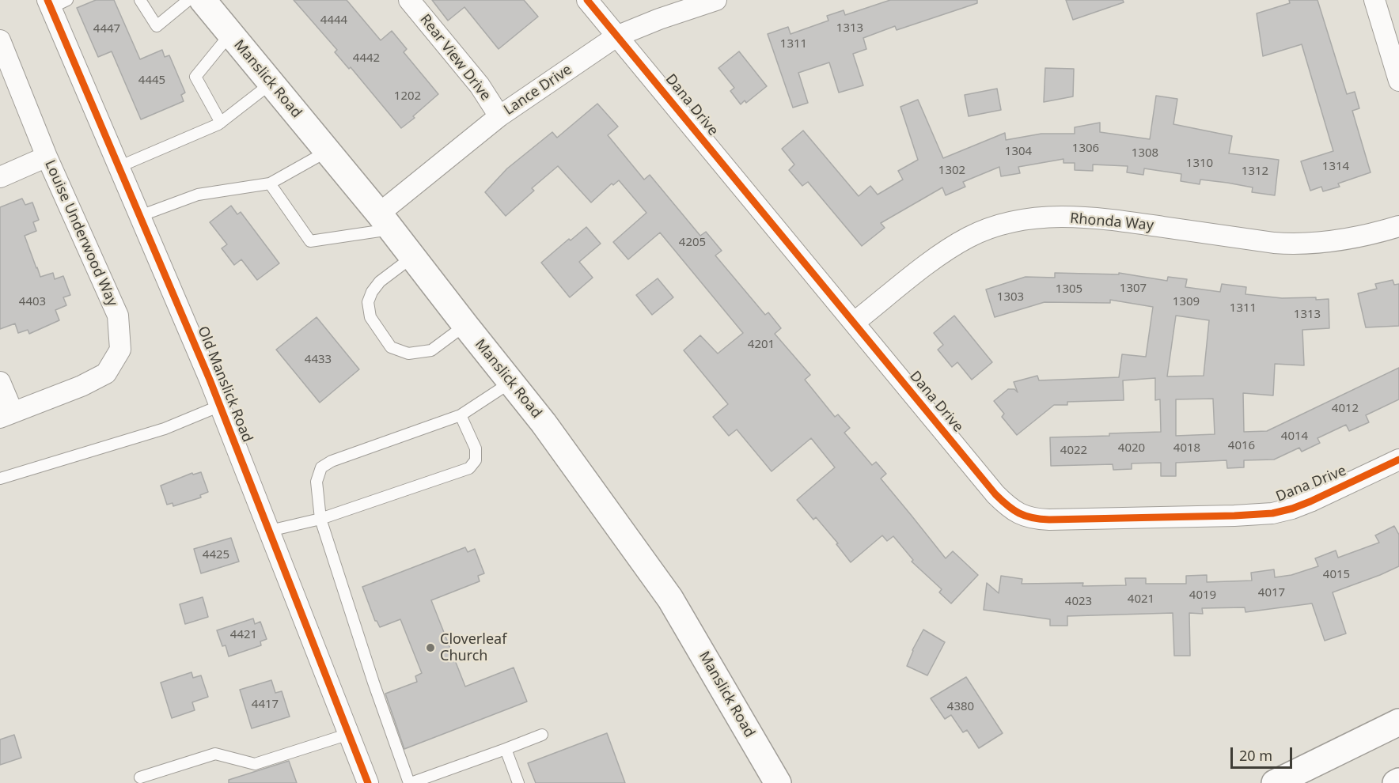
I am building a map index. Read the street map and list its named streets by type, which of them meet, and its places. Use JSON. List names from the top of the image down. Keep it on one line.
{"streets":{"main road":["Manslick Road"],"street":["Rear View Drive","Lance Drive","Dana Drive","Rhonda Way","Louise Underwood Way","Old Manslick Road"]},"crossings":[["Rear View Drive","Lance Drive"],["Manslick Road","Lance Drive"],["Lance Drive","Dana Drive"],["Dana Drive","Rhonda Way"]],"places":["Cloverleaf Church"],"house_numbers":["4444","1313","4447","1311","4442","4445","1202","1306","1304","1308","1310","1314","1302","1312","4205","1307","1305","1303","4403","1309","1311","1313","4201","4433","4012","4014","4016","4020","4018","4022","4425","4015","4017","4019","4021","4023","4421","4417","4380"],"scale_bar":"20 m"}
